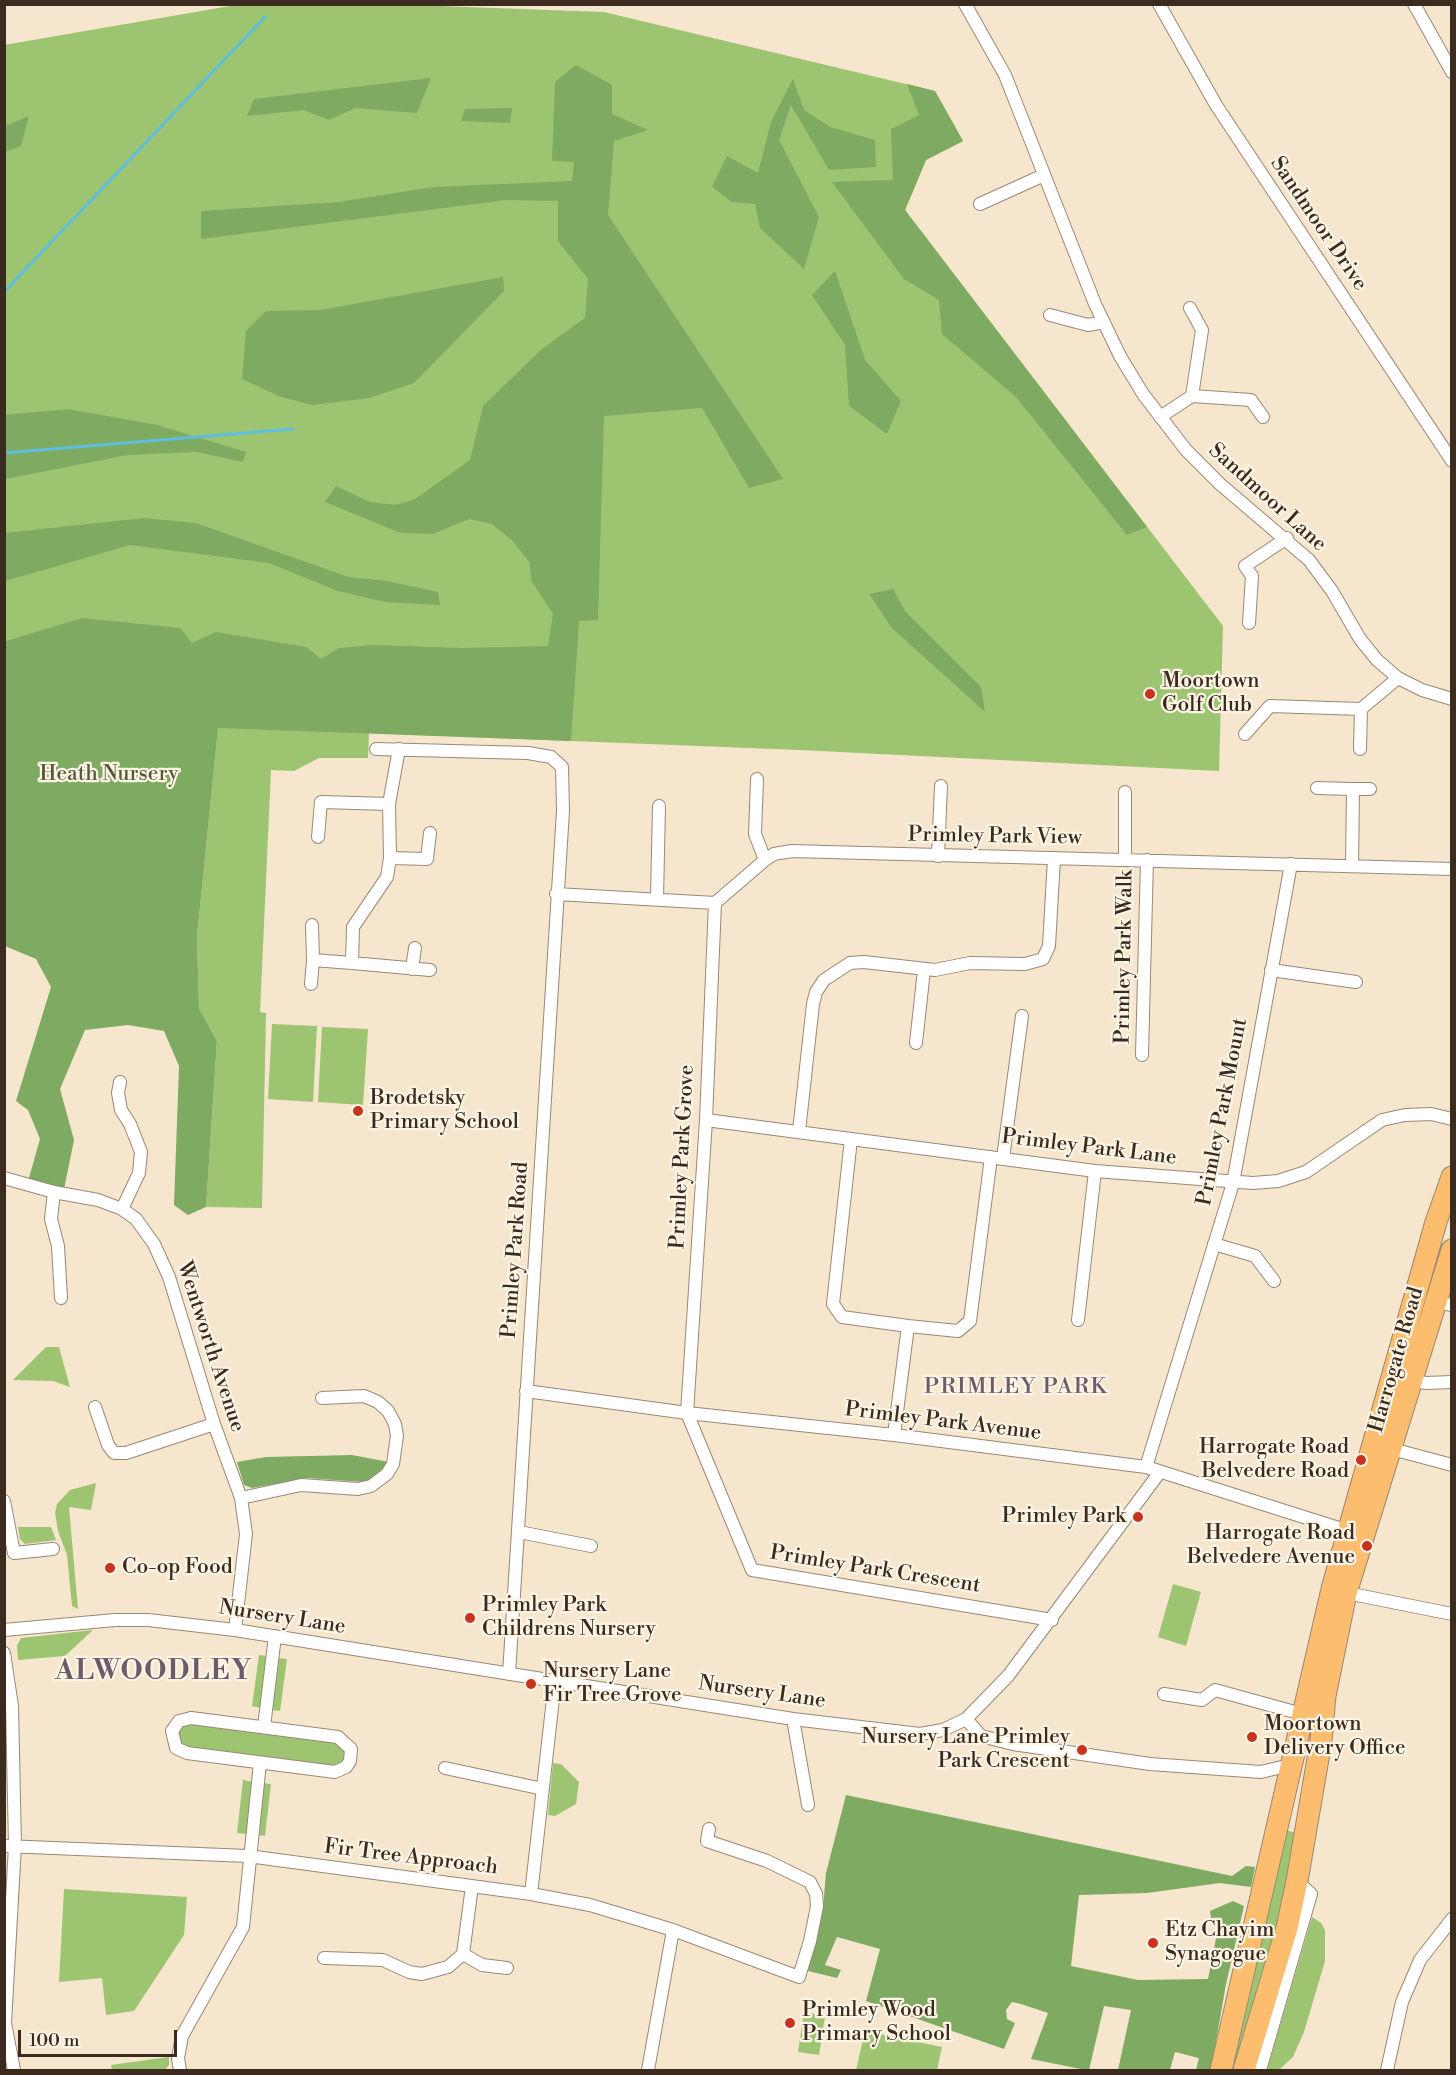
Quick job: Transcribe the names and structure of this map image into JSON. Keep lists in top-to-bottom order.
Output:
{
  "streets": {
    "highway": ["Harrogate Road"],
    "street": [
      "Sandmoor Drive",
      "Sandmoor Lane",
      "Primley Park View",
      "Primley Park Walk",
      "Primley Park Mount",
      "Primley Park Lane",
      "Primley Park Grove",
      "Primley Park Road",
      "Wentworth Avenue",
      "Primley Park Avenue",
      "Primley Park Crescent",
      "Nursery Lane",
      "Fir Tree Approach"
    ]
  },
  "crossings": [
    ["Primley Park View", "Primley Park Walk"],
    ["Primley Park View", "Primley Park Mount"],
    ["Primley Park View", "Primley Park Grove"],
    ["Primley Park Mount", "Primley Park Lane"],
    ["Primley Park Mount", "Primley Park Avenue"],
    ["Primley Park Lane", "Primley Park Grove"],
    ["Primley Park Grove", "Primley Park Avenue"],
    ["Primley Park Grove", "Primley Park Crescent"],
    ["Primley Park Road", "Primley Park Avenue"],
    ["Primley Park Road", "Nursery Lane"],
    ["Wentworth Avenue", "Nursery Lane"],
    ["Harrogate Road", "Primley Park Avenue"],
    ["Primley Park Avenue", "Primley Park Crescent"]
  ],
  "districts": ["PRIMLEY PARK", "ALWOODLEY"],
  "parks": ["Heath Nursery"],
  "places": [
    "Moortown Golf Club",
    "Brodetsky Primary School",
    "Harrogate Road Belvedere Road",
    "Primley Park",
    "Harrogate Road Belvedere Avenue",
    "Co-op Food",
    "Primley Park Childrens Nursery",
    "Nursery Lane Fir Tree Grove",
    "Moortown Delivery Office",
    "Nursery Lane Primley Park Crescent",
    "Etz Chayim Synagogue",
    "Primley Wood Primary School"
  ],
  "scale_bar": "100 m"
}
